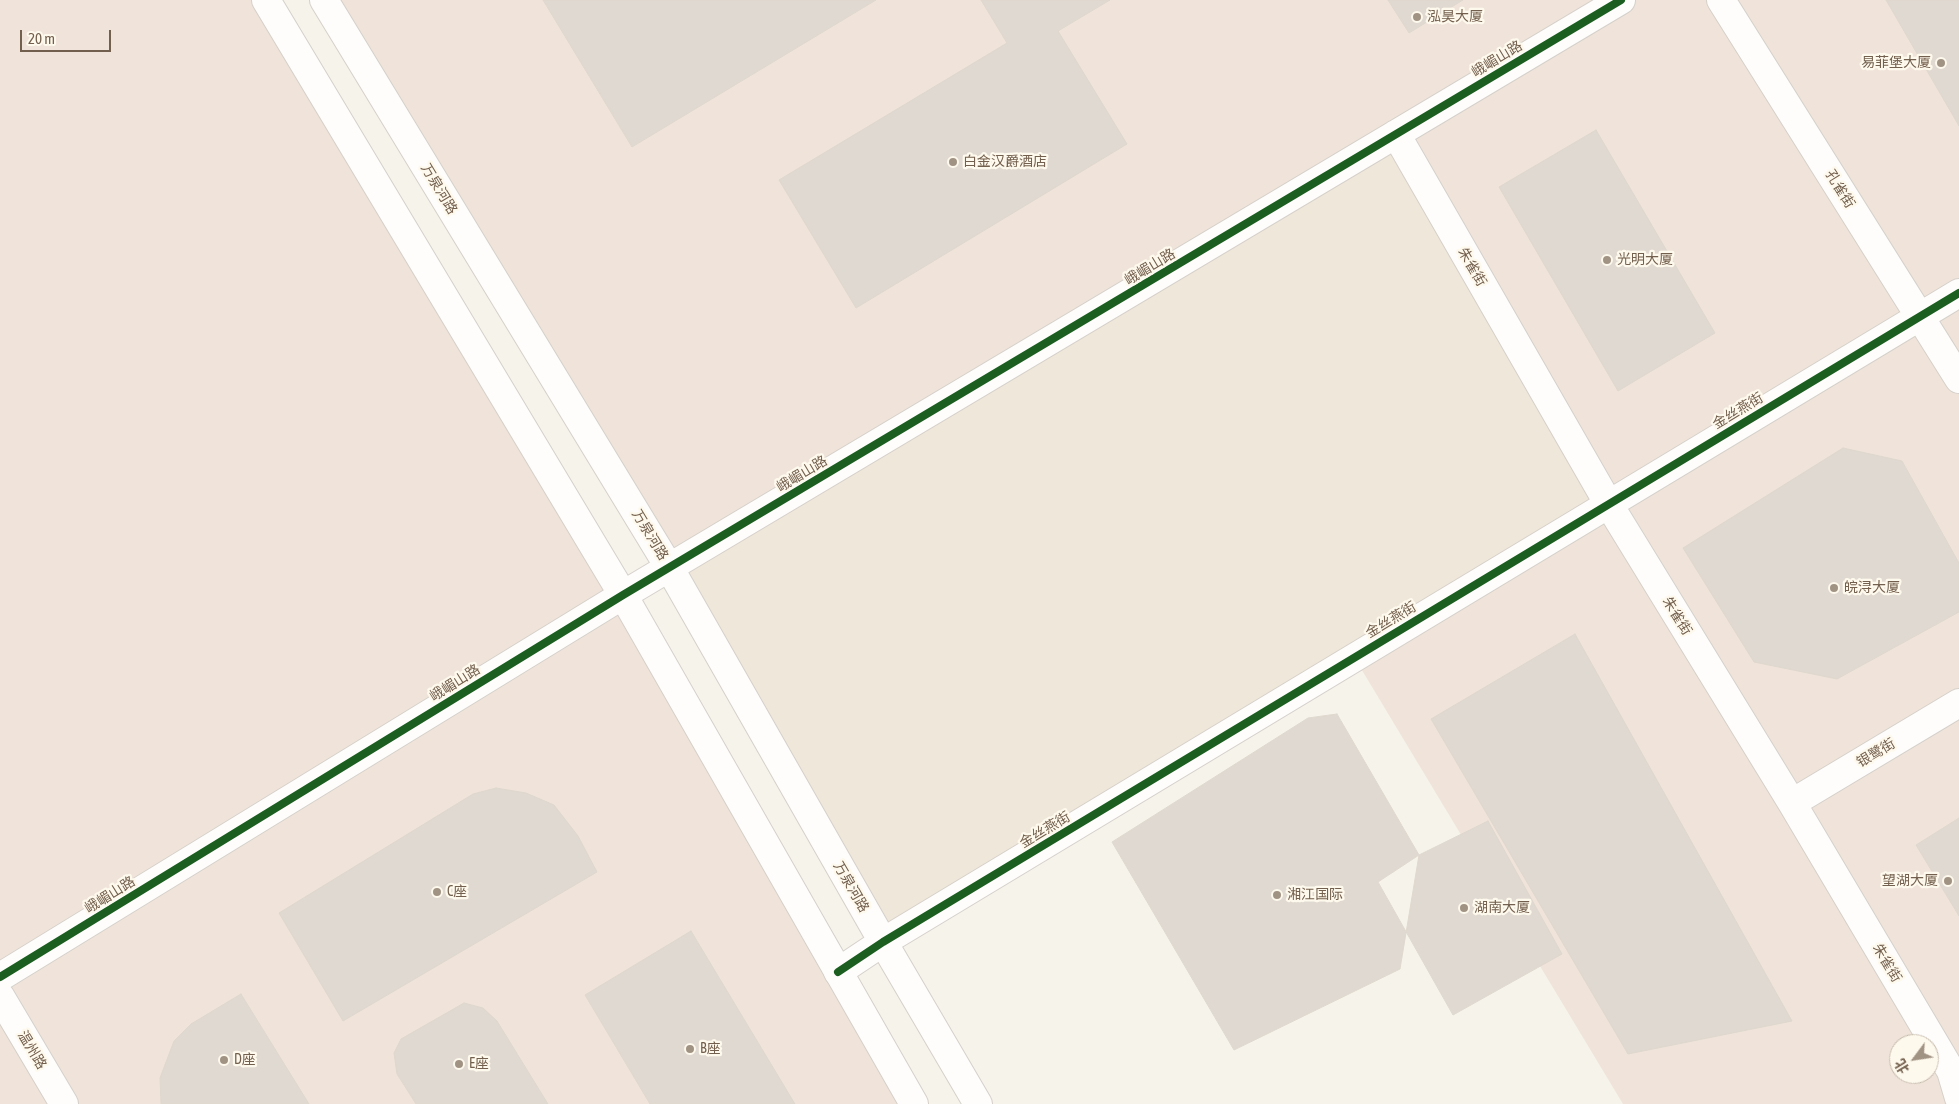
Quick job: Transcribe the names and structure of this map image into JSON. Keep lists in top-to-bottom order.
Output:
{
  "streets": {
    "street": [
      "峨嵋山路",
      "万泉河路",
      "孔雀街",
      "朱雀街",
      "金丝燕街",
      "银鹭街",
      "温州路"
    ]
  },
  "crossings": [
    ["峨嵋山路", "万泉河路"],
    ["峨嵋山路", "朱雀街"],
    ["万泉河路", "金丝燕街"],
    ["孔雀街", "金丝燕街"],
    ["朱雀街", "金丝燕街"],
    ["朱雀街", "银鹭街"]
  ],
  "places": [
    "泓昊大厦",
    "易菲堡大厦",
    "白金汉爵酒店",
    "光明大厦",
    "皖浔大厦",
    "望湖大厦",
    "C座",
    "湘江国际",
    "湖南大厦",
    "B座",
    "D座",
    "E座"
  ],
  "scale_bar": "20 m",
  "north": "bottom left"
}
